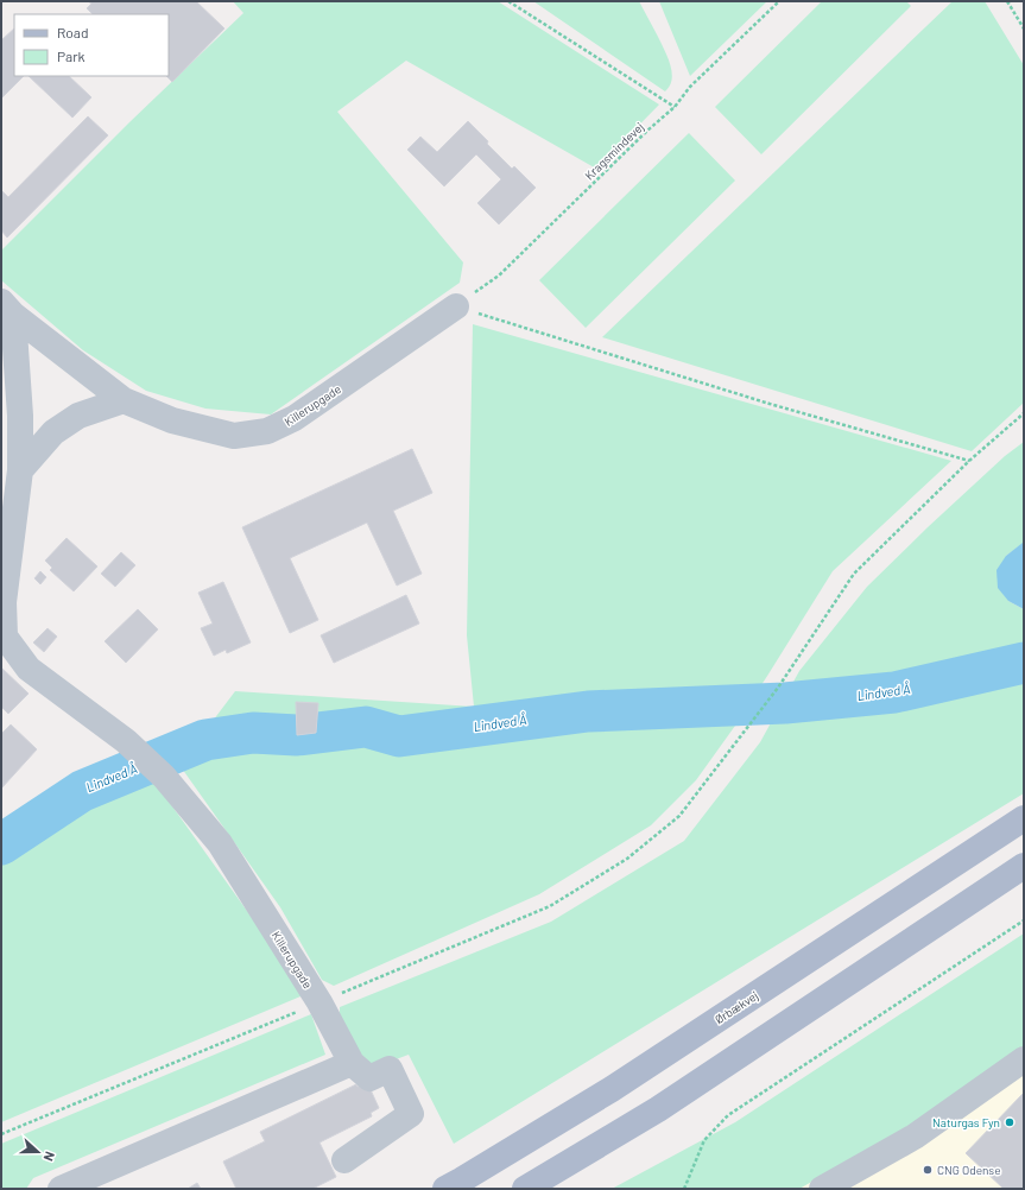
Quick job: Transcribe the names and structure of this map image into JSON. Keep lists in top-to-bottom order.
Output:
{
  "streets": {
    "main road": ["Ørbækvej"],
    "street": ["Killerupgade"],
    "path": ["Kragsmindevej"]
  },
  "crossings": [
    ["Kragsmindevej", "Killerupgade"]
  ],
  "water": ["Lindved Å"],
  "places": ["Naturgas Fyn", "CNG Odense"],
  "legend": ["Road", "Park"],
  "north": "right"
}
